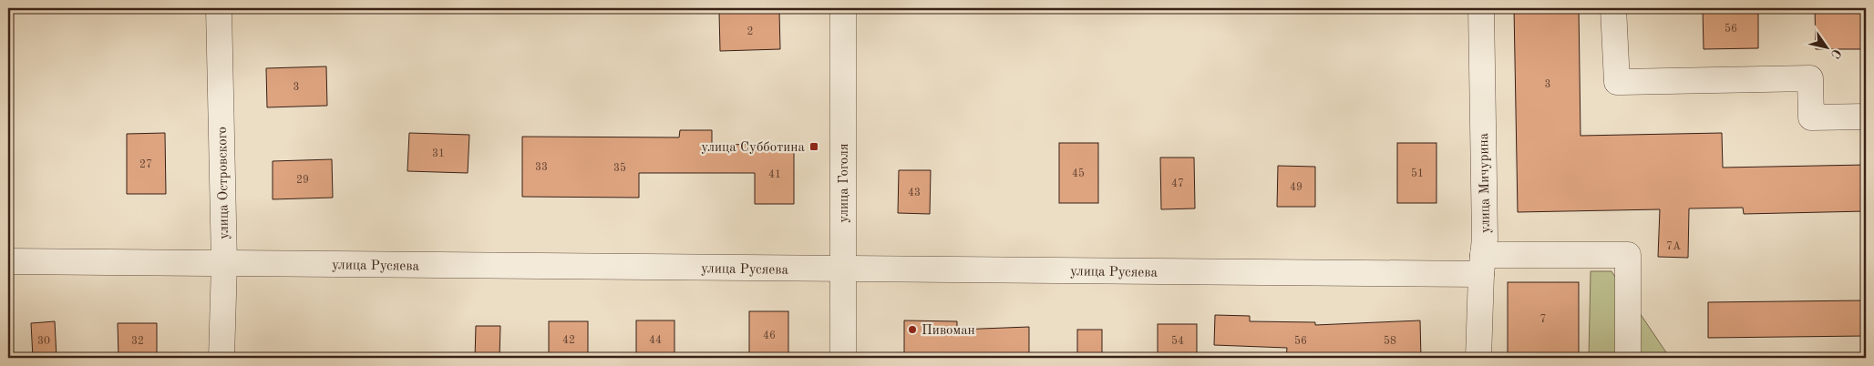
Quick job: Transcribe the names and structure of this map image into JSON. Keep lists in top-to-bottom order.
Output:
{
  "streets": {
    "street": [
      "улица Островского",
      "улица Гоголя",
      "улица Мичурина",
      "улица Русяева"
    ]
  },
  "crossings": [
    ["улица Островского", "улица Русяева"],
    ["улица Гоголя", "улица Русяева"],
    ["улица Мичурина", "улица Русяева"]
  ],
  "places": {
    "transit": ["улица Субботина"],
    "other": ["Пивоман"]
  },
  "house_numbers": [
    "56",
    "2",
    "3",
    "3",
    "31",
    "27",
    "33",
    "35",
    "45",
    "51",
    "41",
    "29",
    "47",
    "49",
    "43",
    "7А",
    "7",
    "46",
    "42",
    "44",
    "30",
    "32",
    "54",
    "56",
    "58"
  ],
  "north": "bottom right"
}
